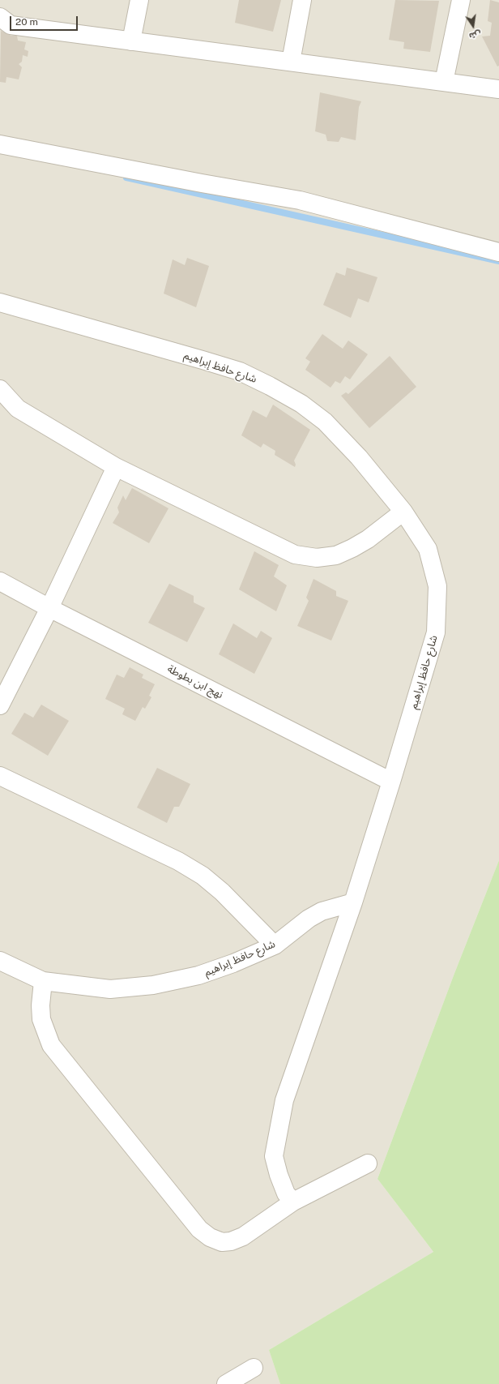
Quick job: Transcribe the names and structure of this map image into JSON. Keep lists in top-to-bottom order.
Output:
{
  "streets": {
    "street": ["شارع حافظ إبراهيم", "نهج ابن بطوطة"]
  },
  "crossings": [
    ["شارع حافظ إبراهيم", "نهج ابن بطوطة"]
  ],
  "scale_bar": "20 m",
  "north": "bottom"
}
